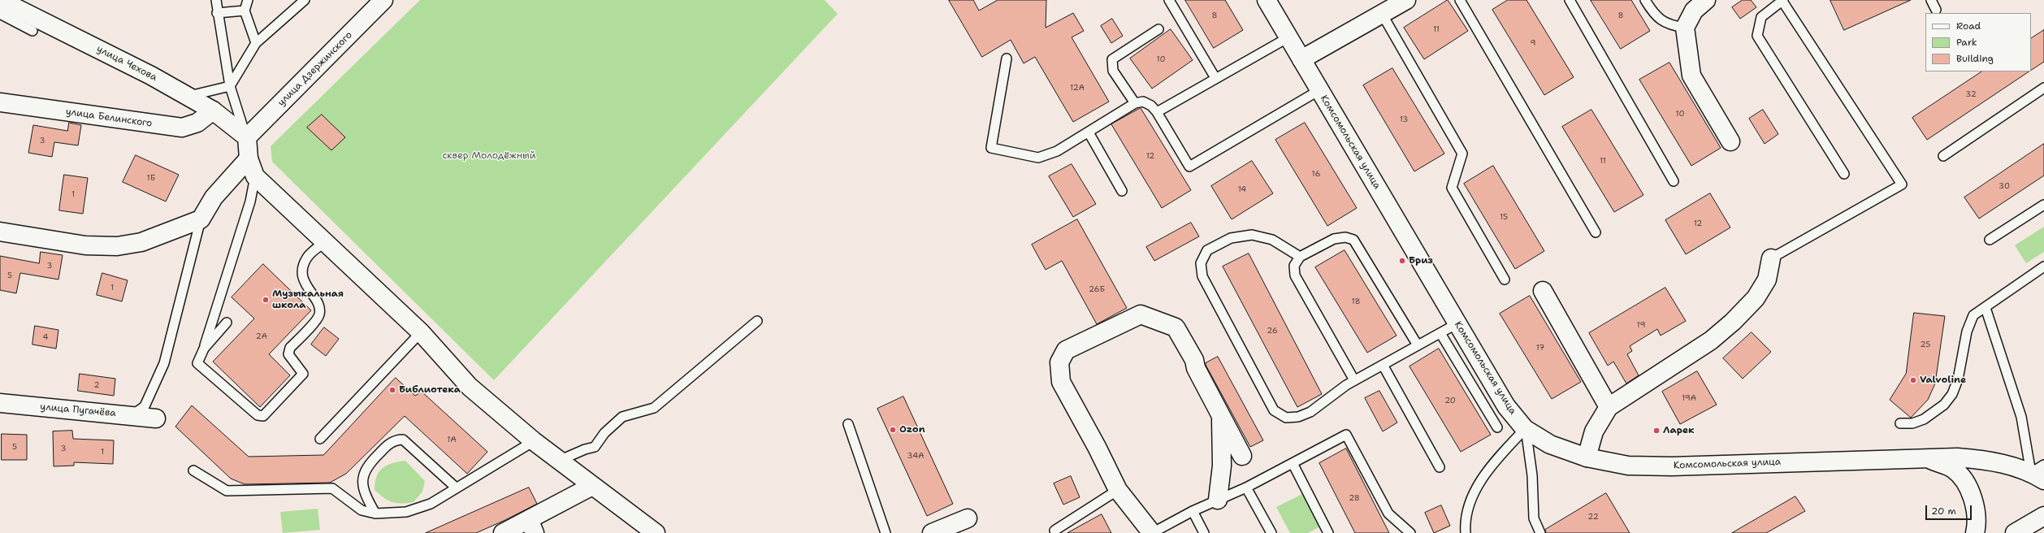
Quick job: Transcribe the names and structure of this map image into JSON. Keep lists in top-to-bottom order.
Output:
{
  "streets": {
    "street": [
      "улица Чехова",
      "улица Дзержинского",
      "улица Белинского",
      "Комсомольская улица",
      "улица Пугачёва"
    ]
  },
  "crossings": [
    ["улица Чехова", "улица Дзержинского"],
    ["улица Чехова", "улица Белинского"]
  ],
  "parks": ["сквер Молодёжный"],
  "places": [
    "Бриз",
    "Музыкальная школа",
    "Valvoline",
    "Библиотека",
    "Ozon",
    "Ларек"
  ],
  "house_numbers": [
    "8",
    "8",
    "11",
    "9",
    "10",
    "12А",
    "32",
    "10",
    "13",
    "3",
    "12",
    "11",
    "16",
    "1Б",
    "30",
    "14",
    "1",
    "15",
    "12",
    "3",
    "5",
    "1",
    "26Б",
    "18",
    "19",
    "26",
    "2А",
    "4",
    "25",
    "17",
    "2",
    "19А",
    "20",
    "1А",
    "5",
    "3",
    "1",
    "34А",
    "28",
    "22"
  ],
  "legend": ["Road", "Park", "Building"],
  "scale_bar": "20 m"
}
